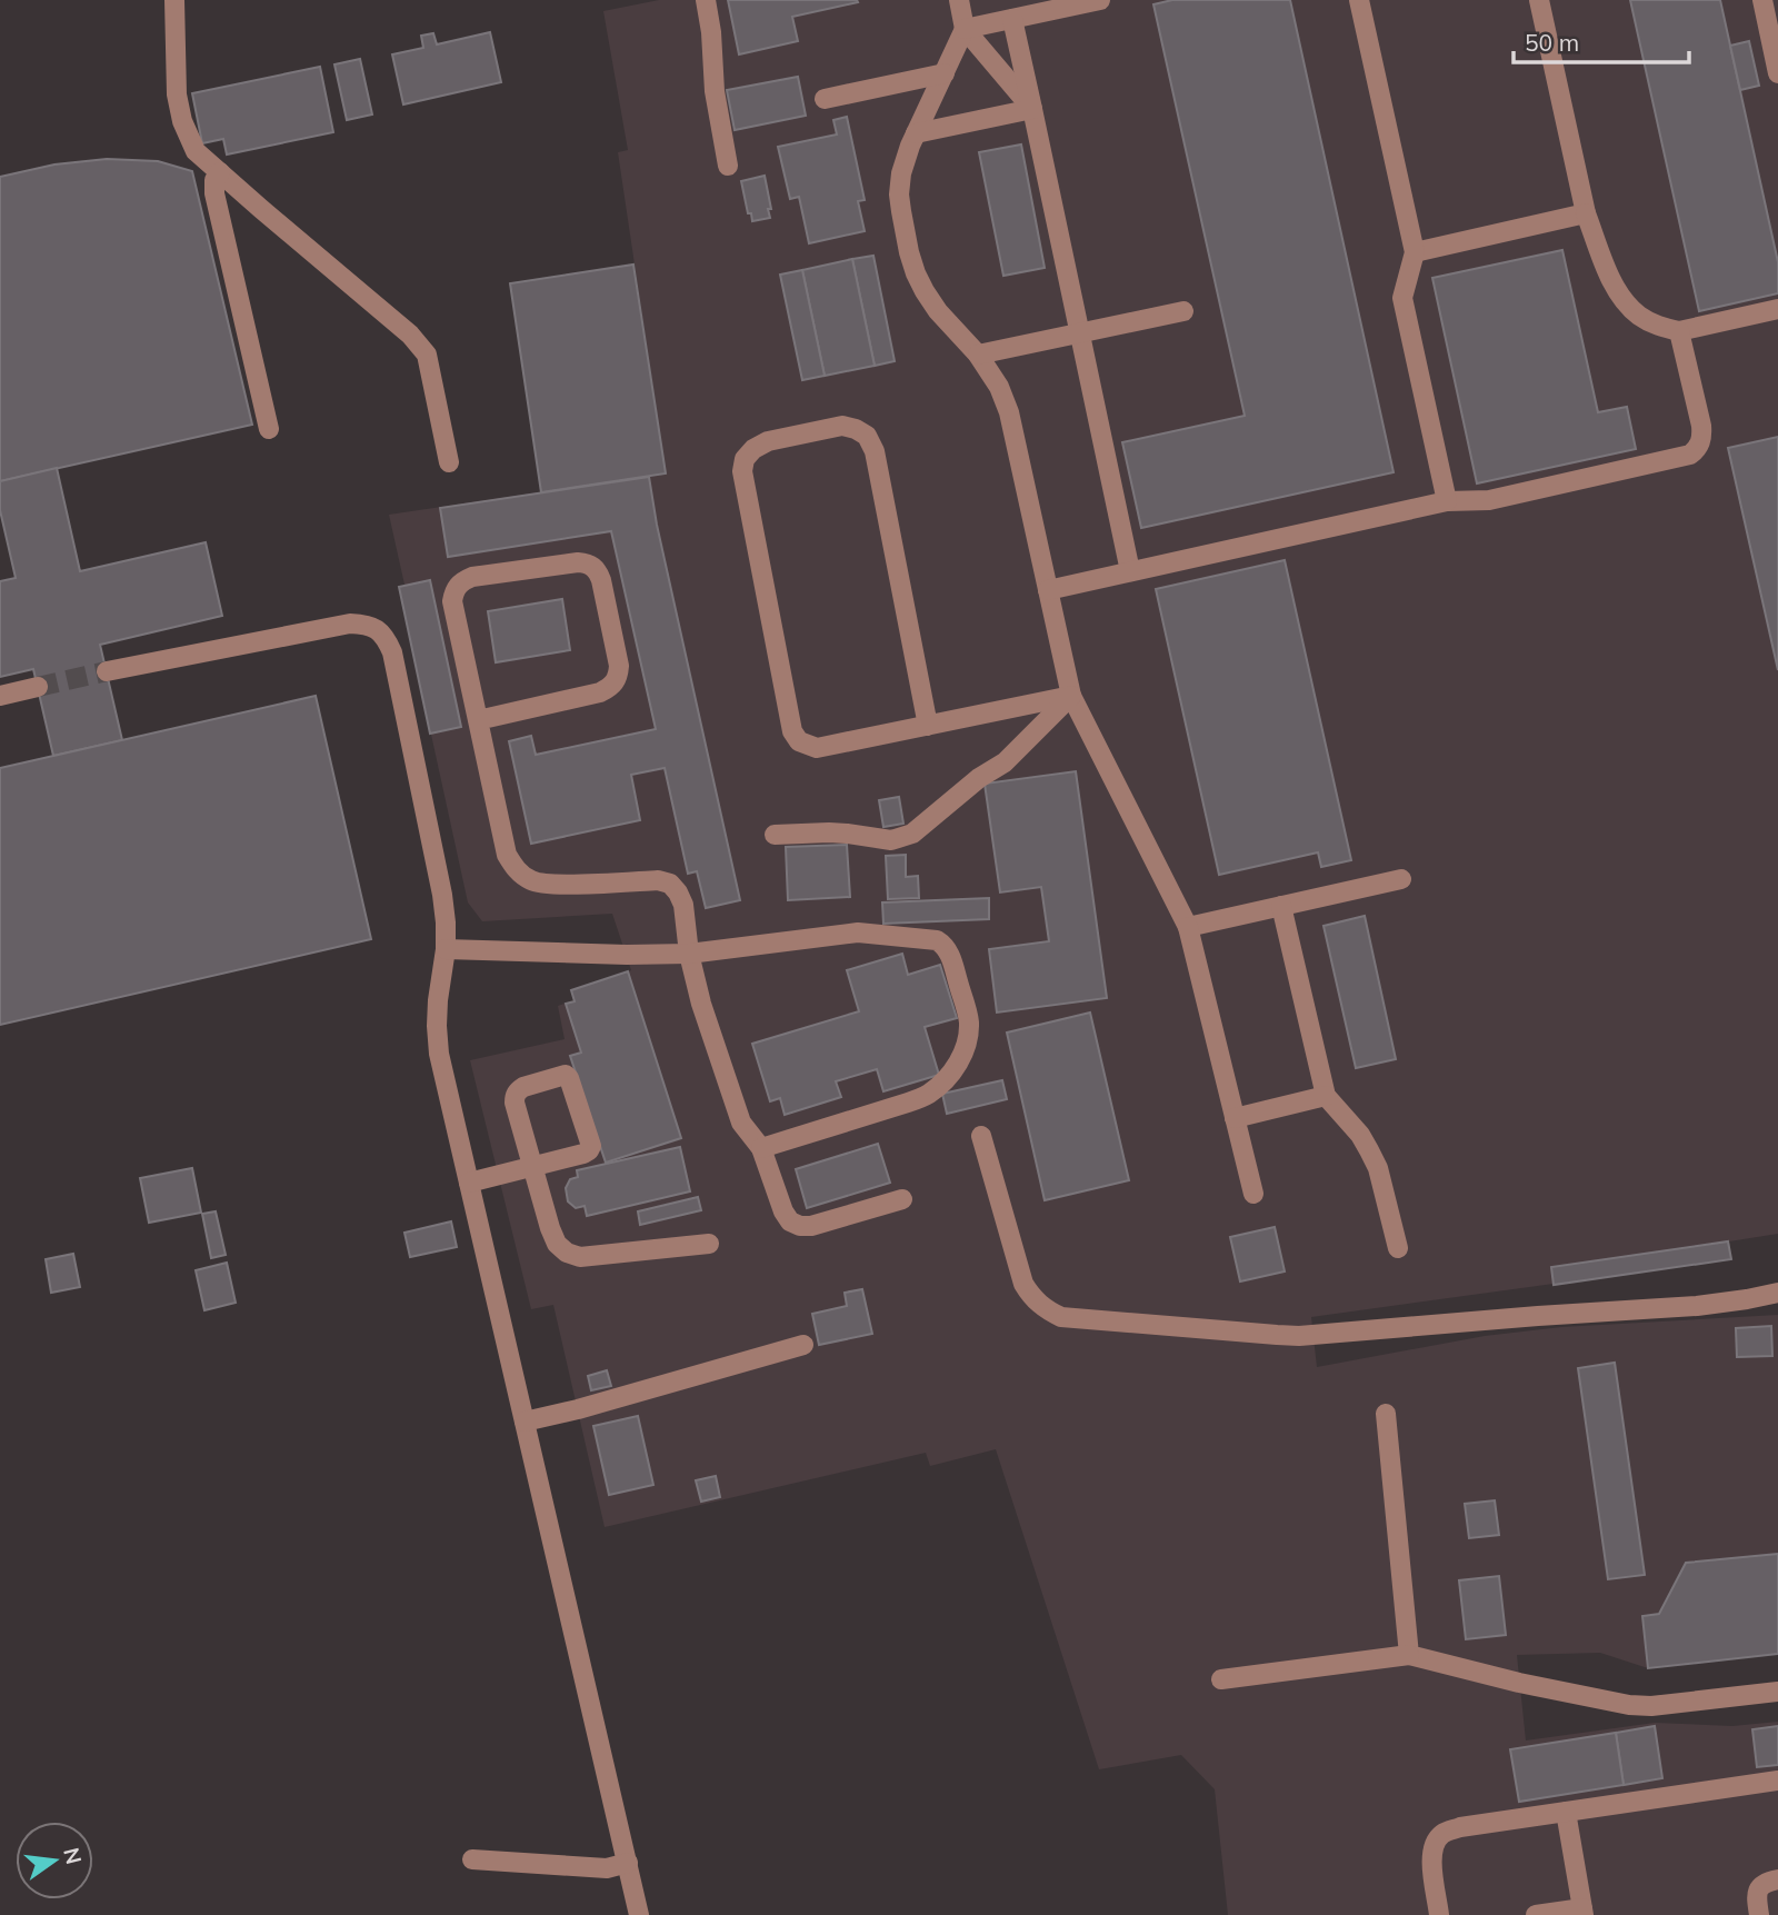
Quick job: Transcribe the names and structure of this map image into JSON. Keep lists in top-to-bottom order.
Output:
{
  "scale_bar": "50 m",
  "north": "right"
}
